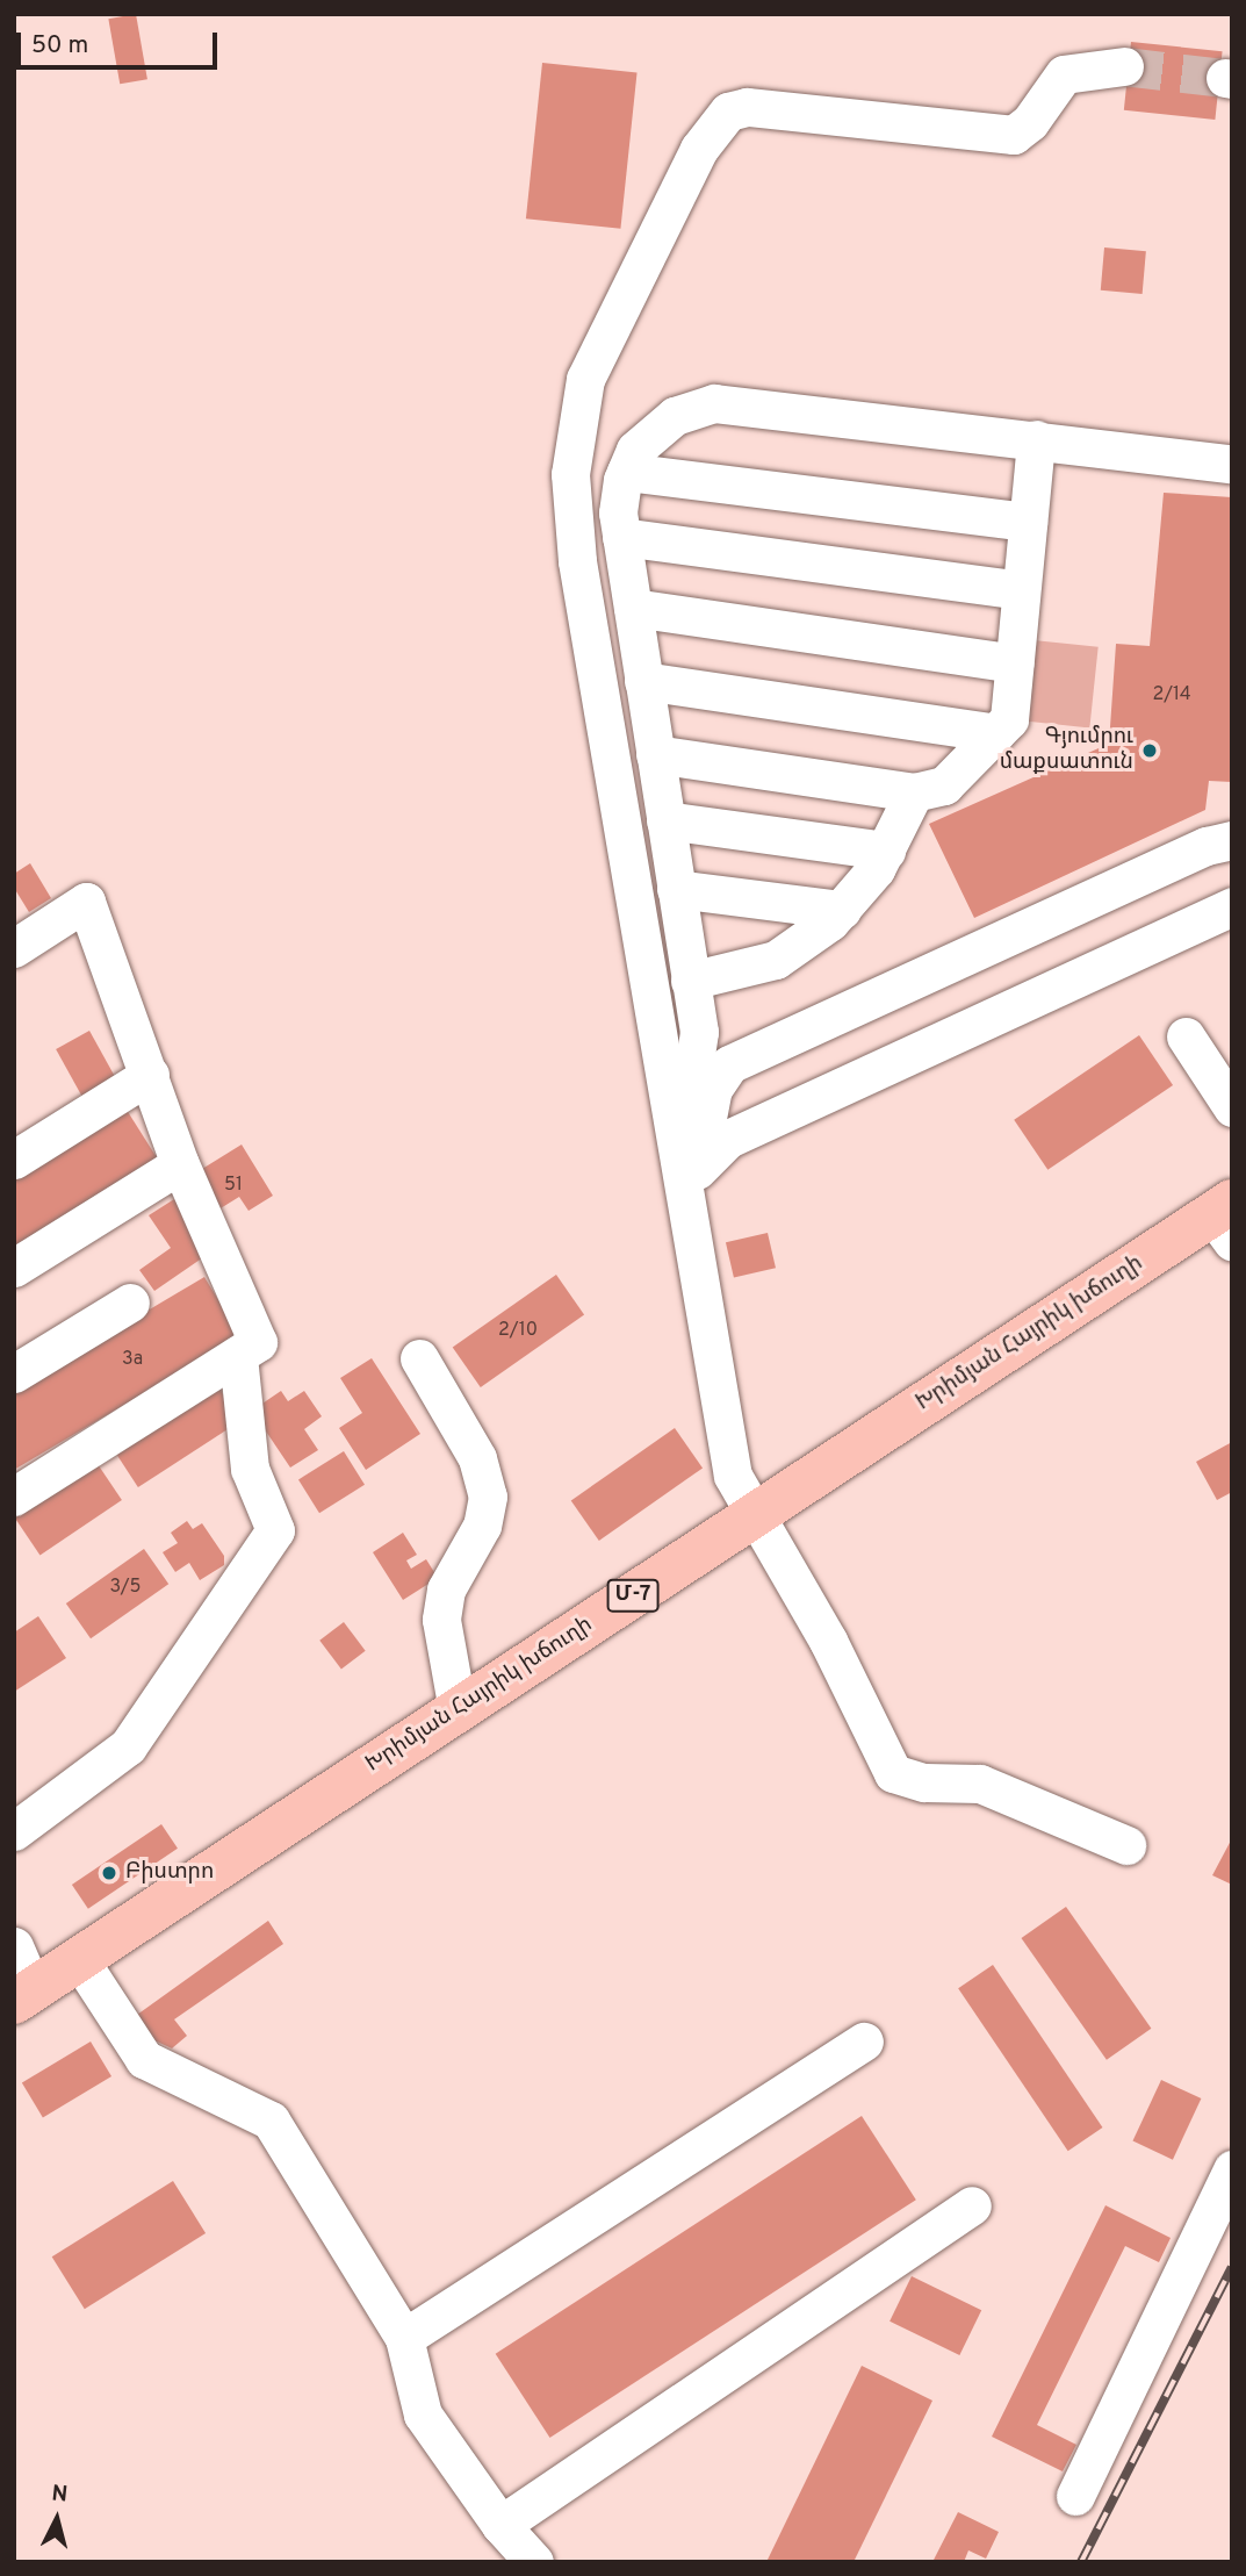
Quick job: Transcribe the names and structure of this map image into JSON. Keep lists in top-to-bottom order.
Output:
{
  "streets": {
    "highway": ["Խրիմյան Հայրիկ խճուղի", "Մ-7"]
  },
  "places": ["Գյումրու մաքսատուն", "Բիստրո"],
  "house_numbers": [
    "2/14",
    "51",
    "2/10",
    "3a",
    "3/5"
  ],
  "scale_bar": "50 m",
  "north": "top"
}
